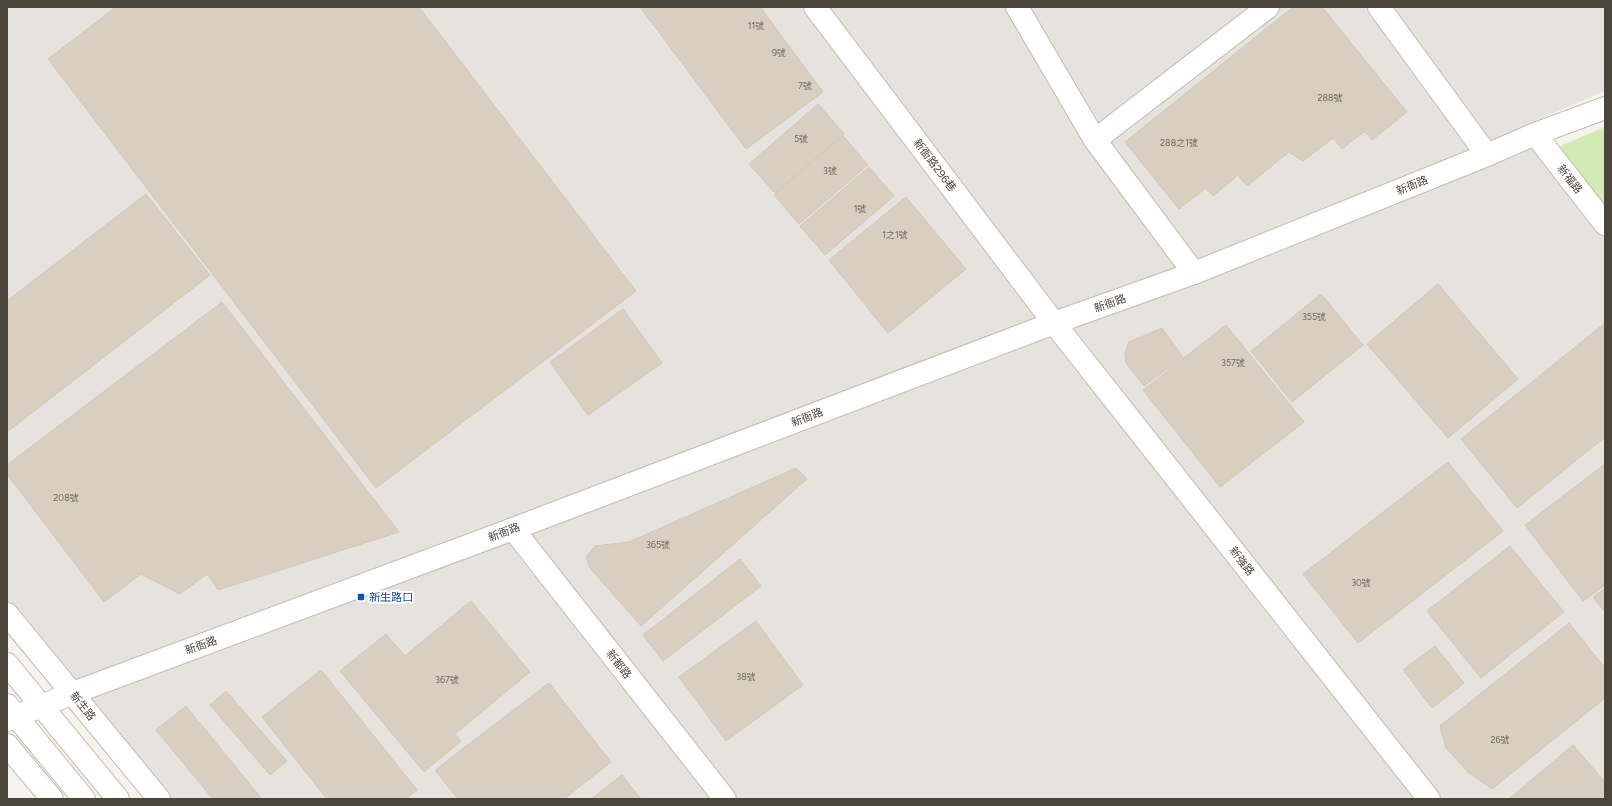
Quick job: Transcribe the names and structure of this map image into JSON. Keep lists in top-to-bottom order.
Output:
{
  "streets": {
    "street": [
      "新衙路296巷",
      "新福路",
      "新衙路",
      "新強路",
      "新都路",
      "新生路"
    ]
  },
  "crossings": [
    ["新衙路296巷", "新衙路"],
    ["新衙路296巷", "新強路"],
    ["新福路", "新衙路"],
    ["新衙路", "新強路"],
    ["新衙路", "新都路"],
    ["新衙路", "新生路"]
  ],
  "places": {
    "transit": ["新生路口"]
  },
  "house_numbers": [
    "11號",
    "9號",
    "7號",
    "288號",
    "5號",
    "288之1號",
    "3號",
    "1號",
    "1之1號",
    "355號",
    "357號",
    "208號",
    "365號",
    "30號",
    "38號",
    "367號",
    "26號"
  ]
}
